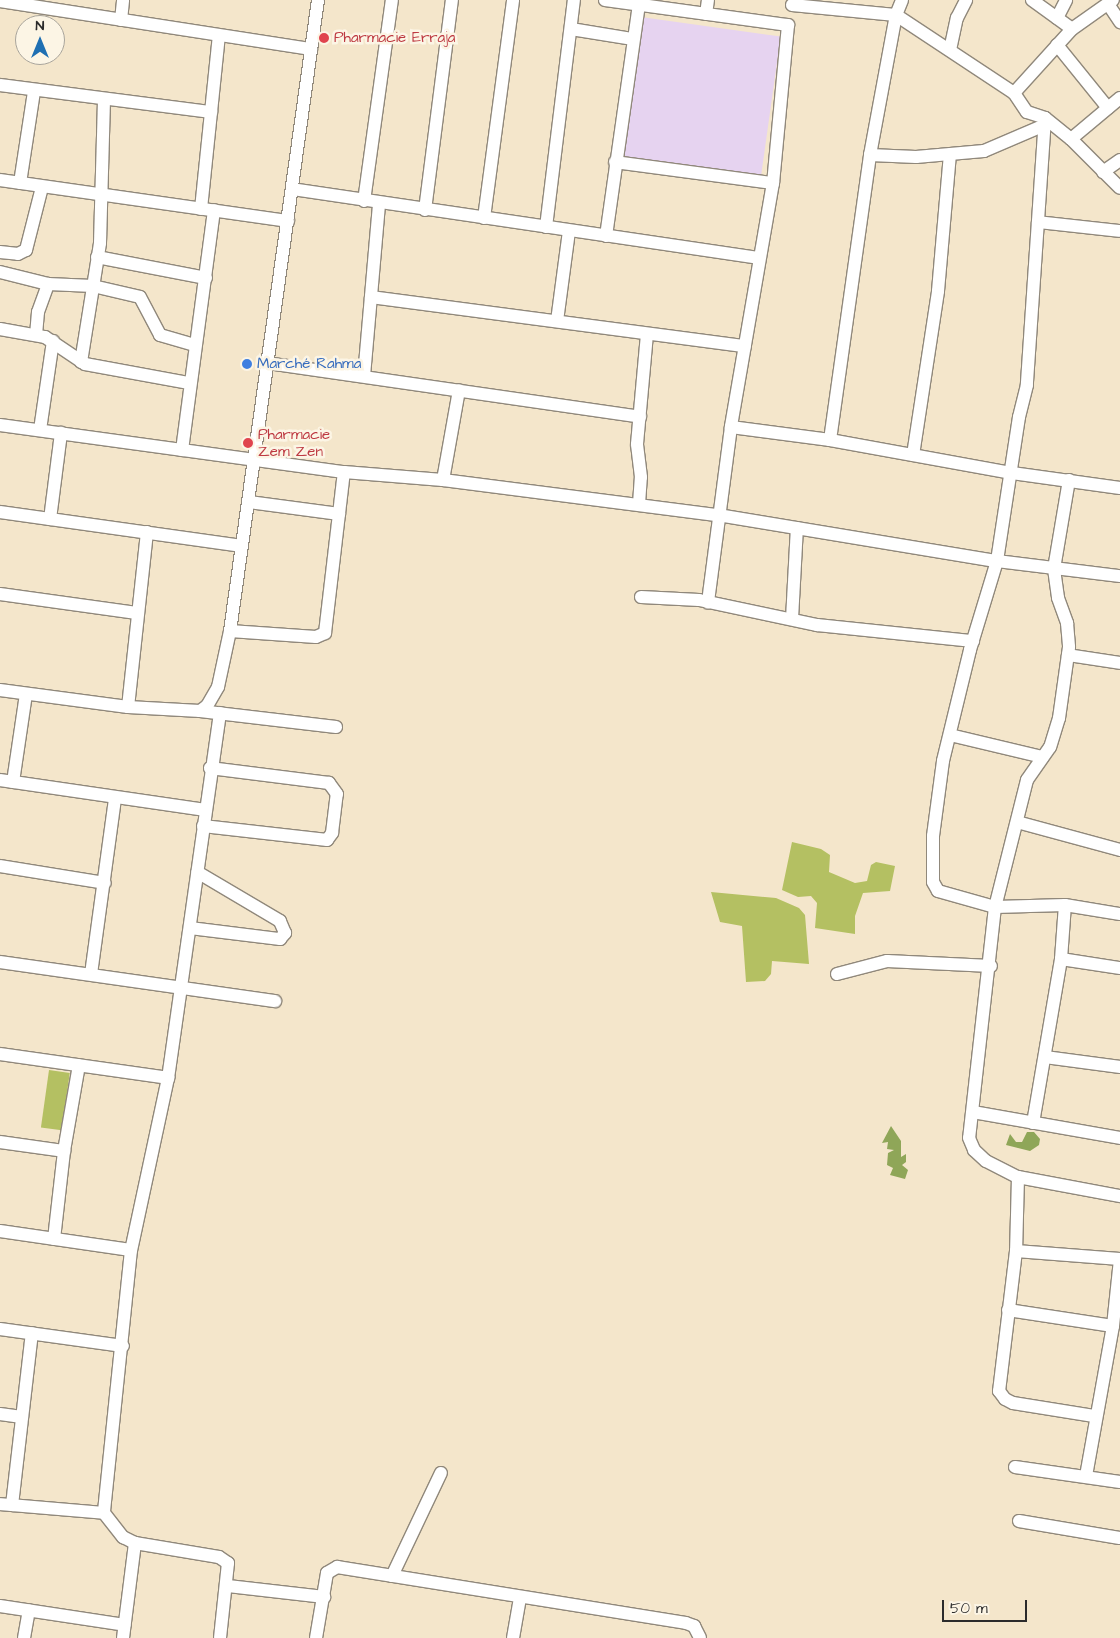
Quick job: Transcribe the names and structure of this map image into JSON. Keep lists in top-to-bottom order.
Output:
{
  "places": ["Pharmacie Erraja", "Marché Rahma", "Pharmacie Zem Zen"],
  "scale_bar": "50 m",
  "north": "top"
}
